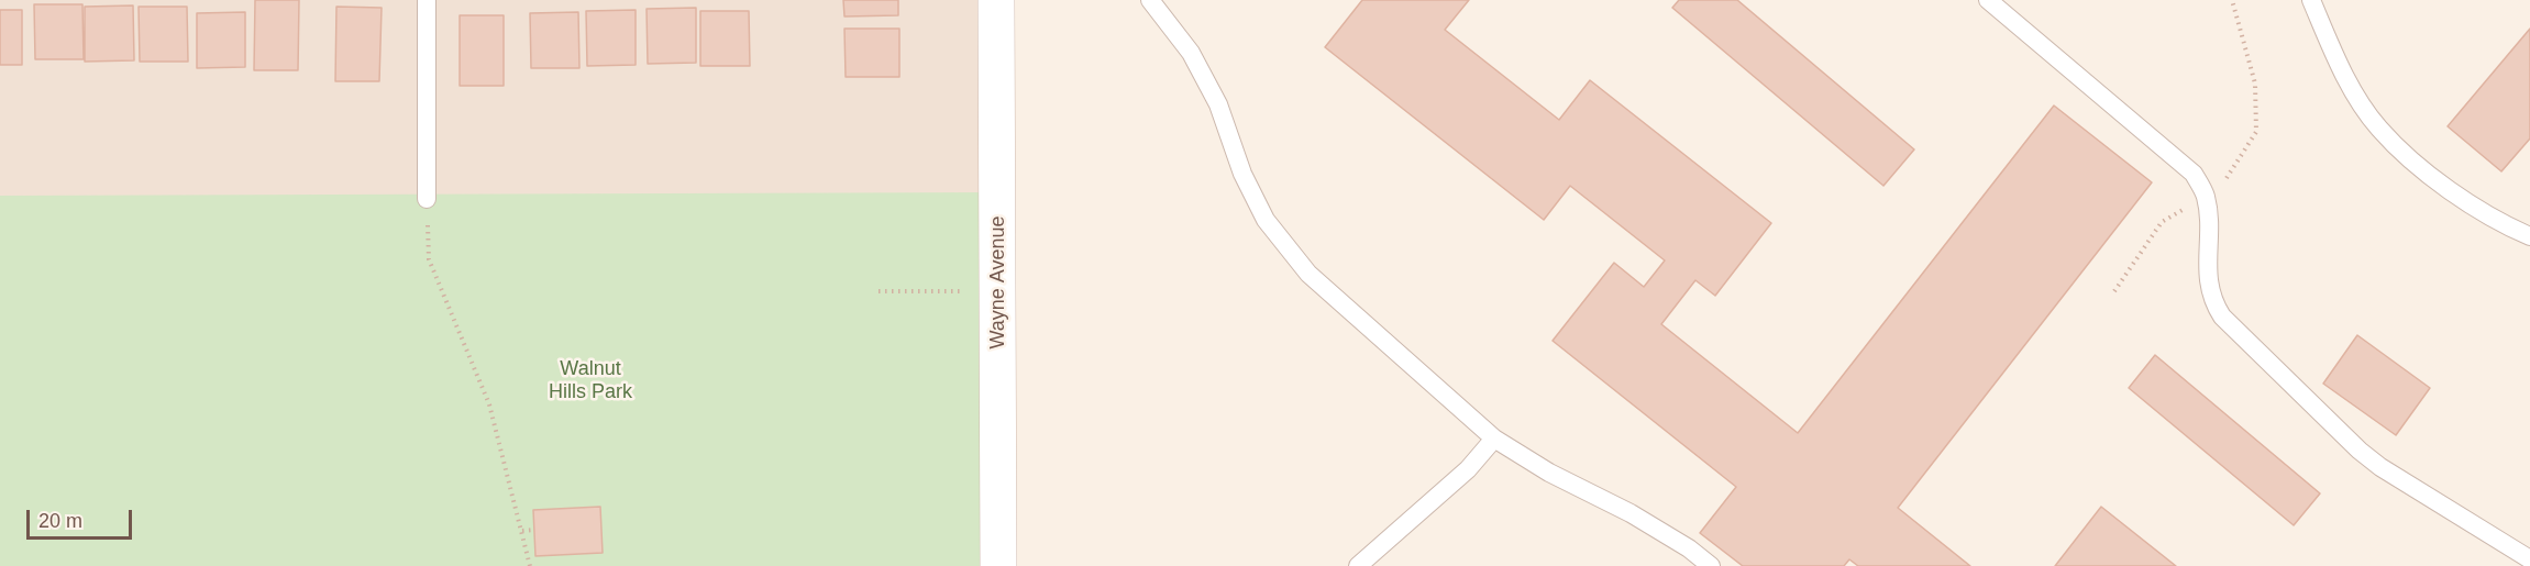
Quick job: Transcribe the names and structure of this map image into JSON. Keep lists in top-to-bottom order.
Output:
{
  "streets": {
    "main road": ["Wayne Avenue"]
  },
  "parks": ["Walnut Hills Park"],
  "scale_bar": "20 m"
}
